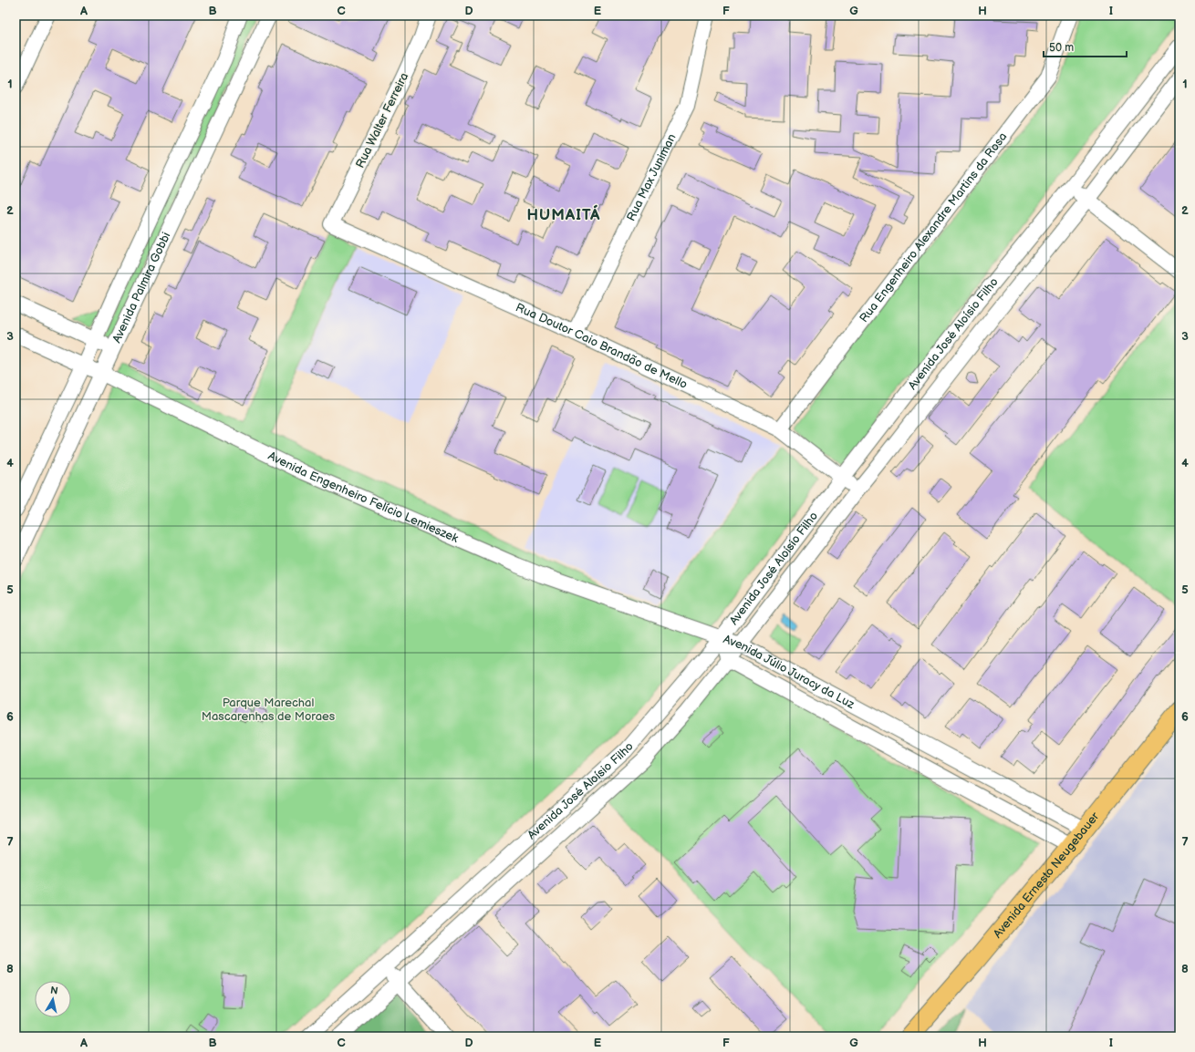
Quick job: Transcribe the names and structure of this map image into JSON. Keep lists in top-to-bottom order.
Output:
{
  "streets": {
    "main road": ["Avenida Ernesto Neugebauer"],
    "street": [
      "Rua Walter Ferreira",
      "Rua Max Juniman",
      "Rua Engenheiro Alexandre Martins da Rosa",
      "Avenida Palmira Gobbi",
      "Avenida José Aloísio Filho",
      "Rua Doutor Caio Brandão de Mello",
      "Avenida Engenheiro Felício Lemieszek",
      "Avenida Júlio Juracy da Luz"
    ]
  },
  "crossings": [
    ["Rua Walter Ferreira", "Rua Doutor Caio Brandão de Mello"],
    ["Rua Max Juniman", "Rua Doutor Caio Brandão de Mello"],
    ["Rua Engenheiro Alexandre Martins da Rosa", "Rua Doutor Caio Brandão de Mello"],
    ["Avenida Palmira Gobbi", "Avenida Engenheiro Felício Lemieszek"],
    ["Avenida José Aloísio Filho", "Rua Doutor Caio Brandão de Mello"],
    ["Avenida José Aloísio Filho", "Avenida Engenheiro Felício Lemieszek"],
    ["Avenida José Aloísio Filho", "Avenida Júlio Juracy da Luz"],
    ["Avenida Engenheiro Felício Lemieszek", "Avenida Júlio Juracy da Luz"],
    ["Avenida Júlio Juracy da Luz", "Avenida Ernesto Neugebauer"]
  ],
  "districts": ["HUMAITÁ"],
  "parks": ["Parque Marechal Mascarenhas de Moraes"],
  "scale_bar": "50 m",
  "north": "top",
  "grid": {
    "columns": [
      "A",
      "B",
      "C",
      "D",
      "E",
      "F",
      "G",
      "H",
      "I"
    ],
    "rows": [
      "1",
      "2",
      "3",
      "4",
      "5",
      "6",
      "7",
      "8"
    ]
  }
}
